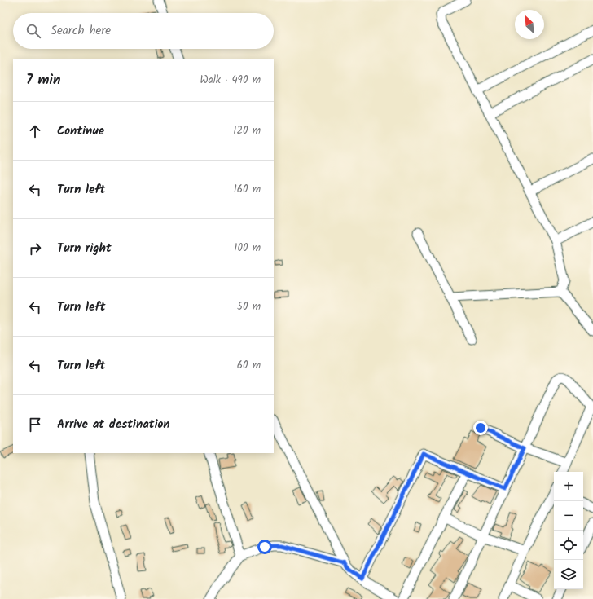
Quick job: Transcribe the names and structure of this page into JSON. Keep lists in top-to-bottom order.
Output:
{
  "north": "top left",
  "page": {
    "search": "Search here",
    "heading": ["7 min", "Walk · 490 m"],
    "list": [
      ["Continue", "120 m"],
      ["Turn left", "160 m"],
      ["Turn right", "100 m"],
      ["Turn left", "50 m"],
      ["Turn left", "60 m"],
      "Arrive at destination"
    ],
    "map_buttons": ["+", "−"]
  }
}
